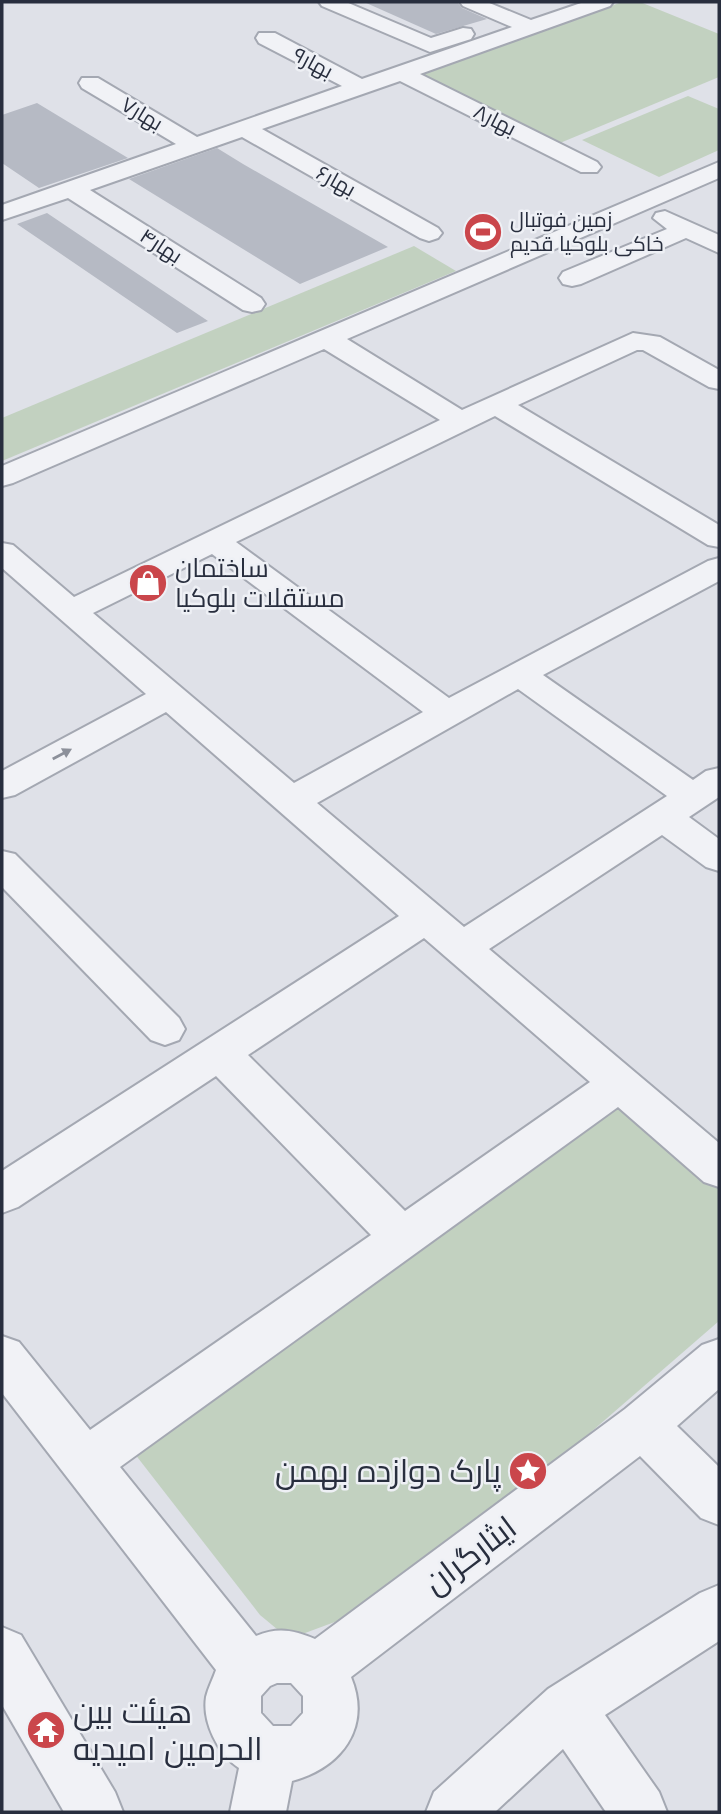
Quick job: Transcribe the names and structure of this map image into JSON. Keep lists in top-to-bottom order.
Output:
{
  "streets": {
    "street": [
      "بهار۹",
      "بهار۷",
      "بهار۸",
      "بهار۶",
      "بهار۴",
      "ایثارگران"
    ]
  },
  "places": {
    "sports": ["زمین فوتبال خاکی بلوکیا قدیم"],
    "shop": ["ساختمان مستقلات بلوکیا"],
    "place": ["پارک دوازده بهمن"],
    "temple": ["هیئت بین الحرمین امیدیه"]
  }
}
